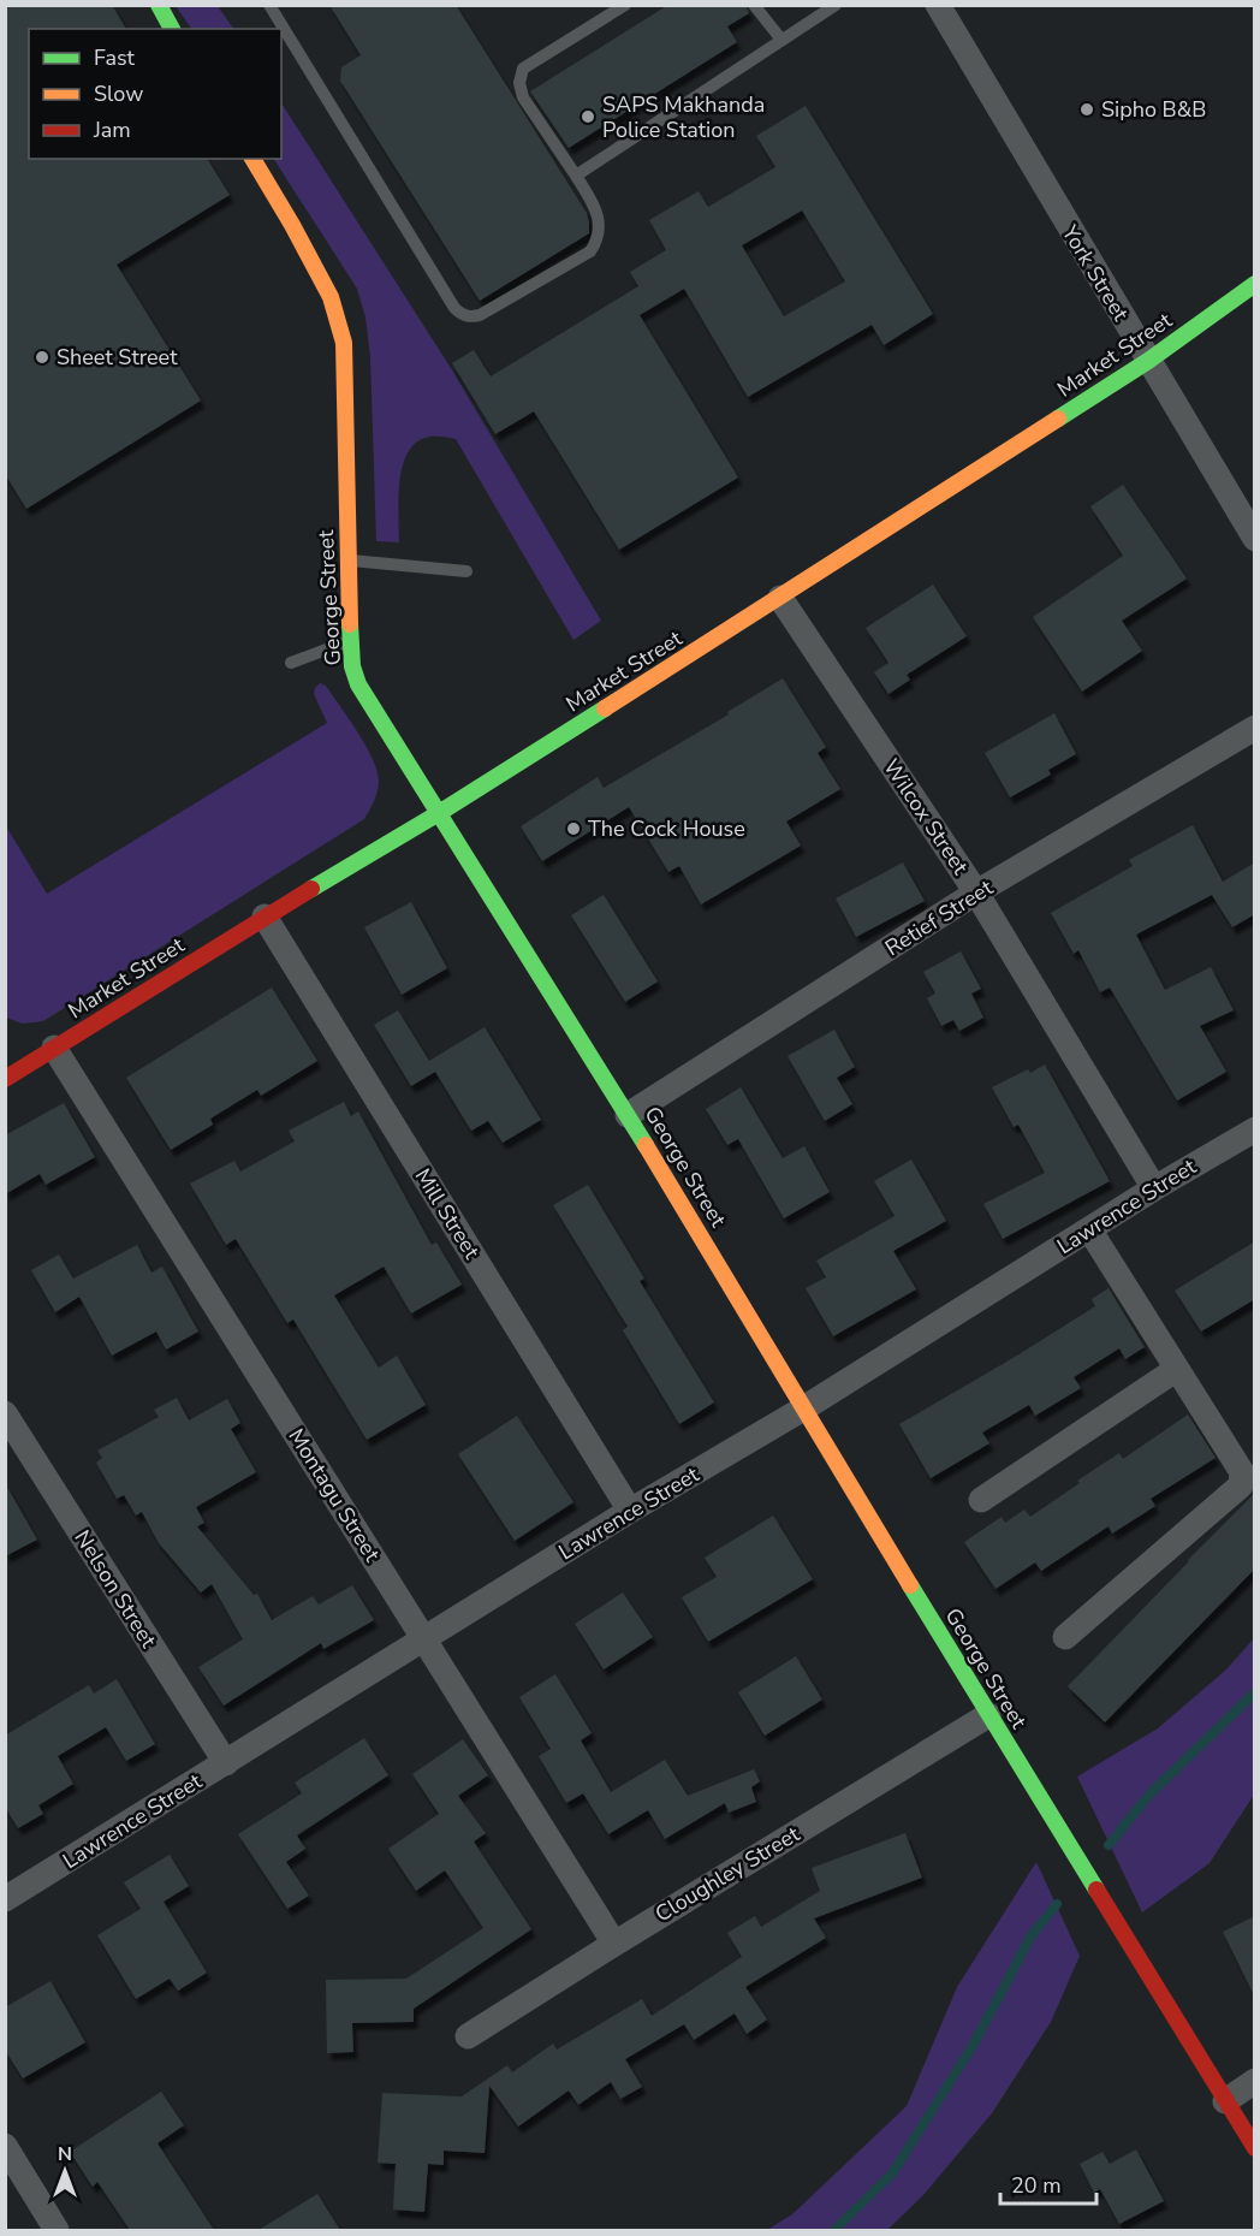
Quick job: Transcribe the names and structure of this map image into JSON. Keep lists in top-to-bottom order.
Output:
{
  "streets": {
    "main road": ["Market Street", "George Street"],
    "street": [
      "York Street",
      "Wilcox Street",
      "Retief Street",
      "Lawrence Street",
      "Mill Street",
      "Montagu Street",
      "Nelson Street",
      "Cloughley Street"
    ]
  },
  "crossings": [
    ["York Street", "Market Street"],
    ["Market Street", "George Street"],
    ["Market Street", "Wilcox Street"],
    ["Market Street", "Mill Street"],
    ["Market Street", "Montagu Street"],
    ["George Street", "Retief Street"],
    ["George Street", "Lawrence Street"],
    ["George Street", "Cloughley Street"],
    ["Wilcox Street", "Retief Street"],
    ["Wilcox Street", "Lawrence Street"],
    ["Lawrence Street", "Mill Street"],
    ["Lawrence Street", "Montagu Street"],
    ["Lawrence Street", "Nelson Street"],
    ["Montagu Street", "Cloughley Street"]
  ],
  "places": [
    "Sipho B&B",
    "SAPS Makhanda Police Station",
    "Sheet Street",
    "The Cock House"
  ],
  "legend": ["Fast", "Slow", "Jam"],
  "scale_bar": "20 m",
  "north": "top"
}
